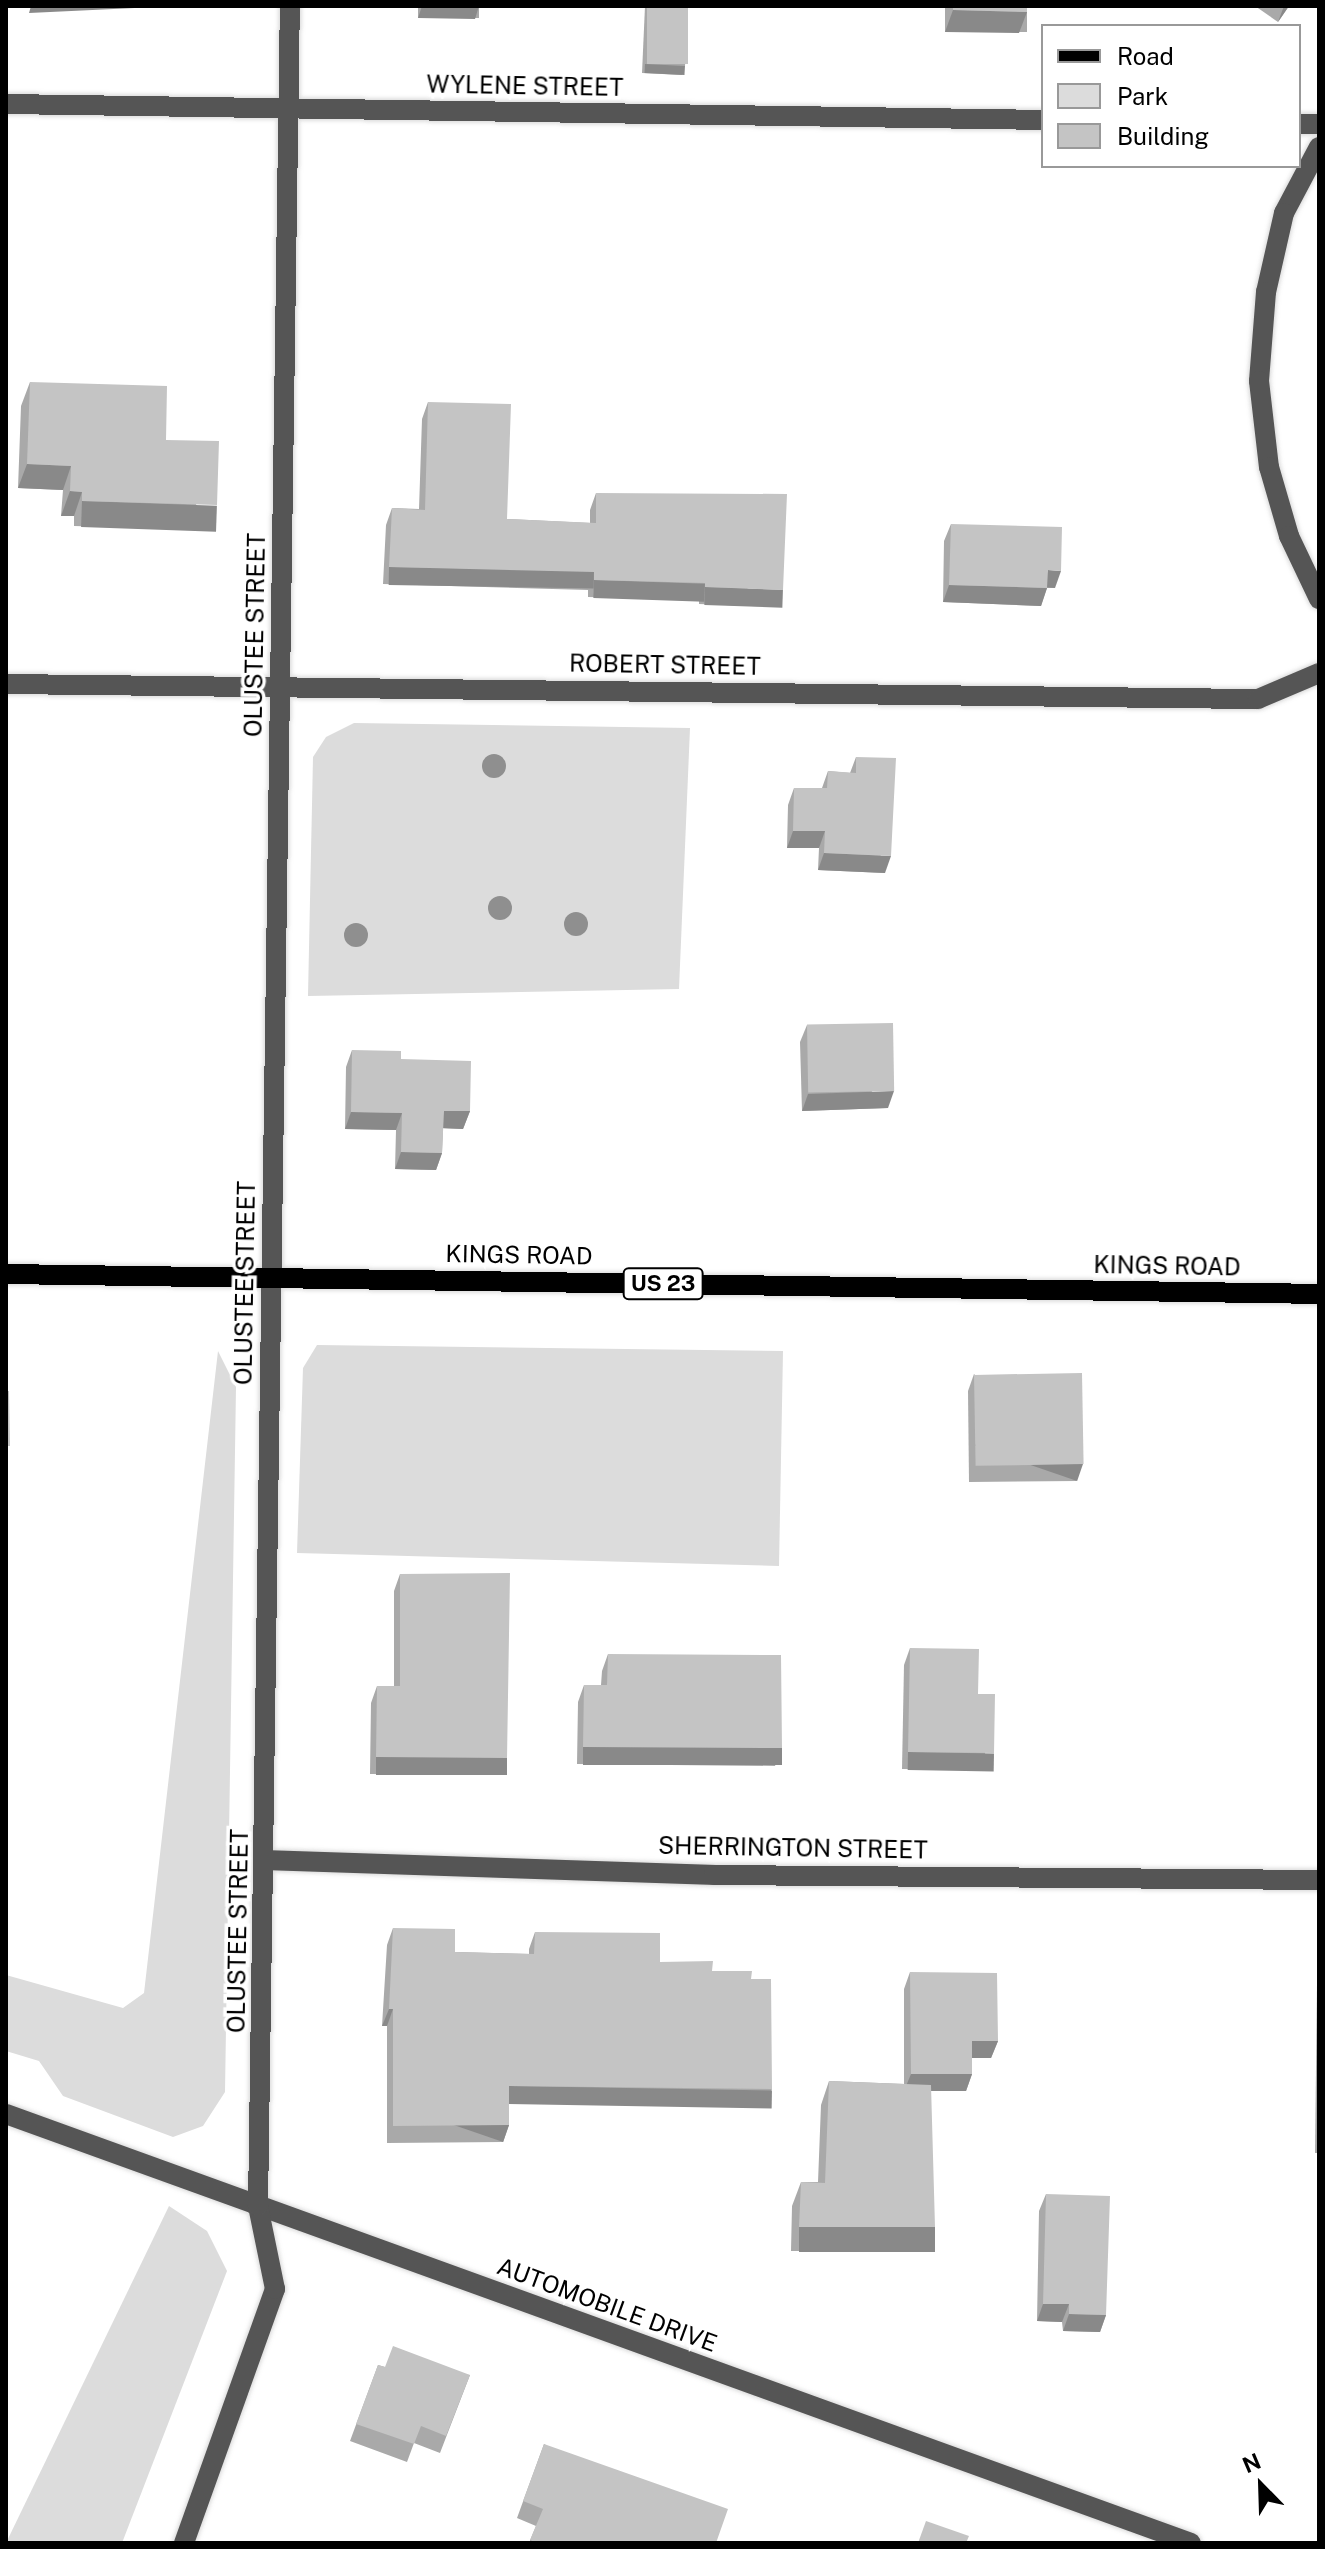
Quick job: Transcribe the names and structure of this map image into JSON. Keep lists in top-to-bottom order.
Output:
{
  "streets": {
    "main road": ["KINGS ROAD", "US 23"],
    "street": [
      "WYLENE STREET",
      "OLUSTEE STREET",
      "ROBERT STREET",
      "SHERRINGTON STREET",
      "AUTOMOBILE DRIVE"
    ]
  },
  "crossings": [
    ["WYLENE STREET", "OLUSTEE STREET"],
    ["OLUSTEE STREET", "ROBERT STREET"],
    ["OLUSTEE STREET", "KINGS ROAD"],
    ["OLUSTEE STREET", "SHERRINGTON STREET"],
    ["OLUSTEE STREET", "AUTOMOBILE DRIVE"]
  ],
  "legend": ["Road", "Park", "Building"],
  "north": "top left"
}
